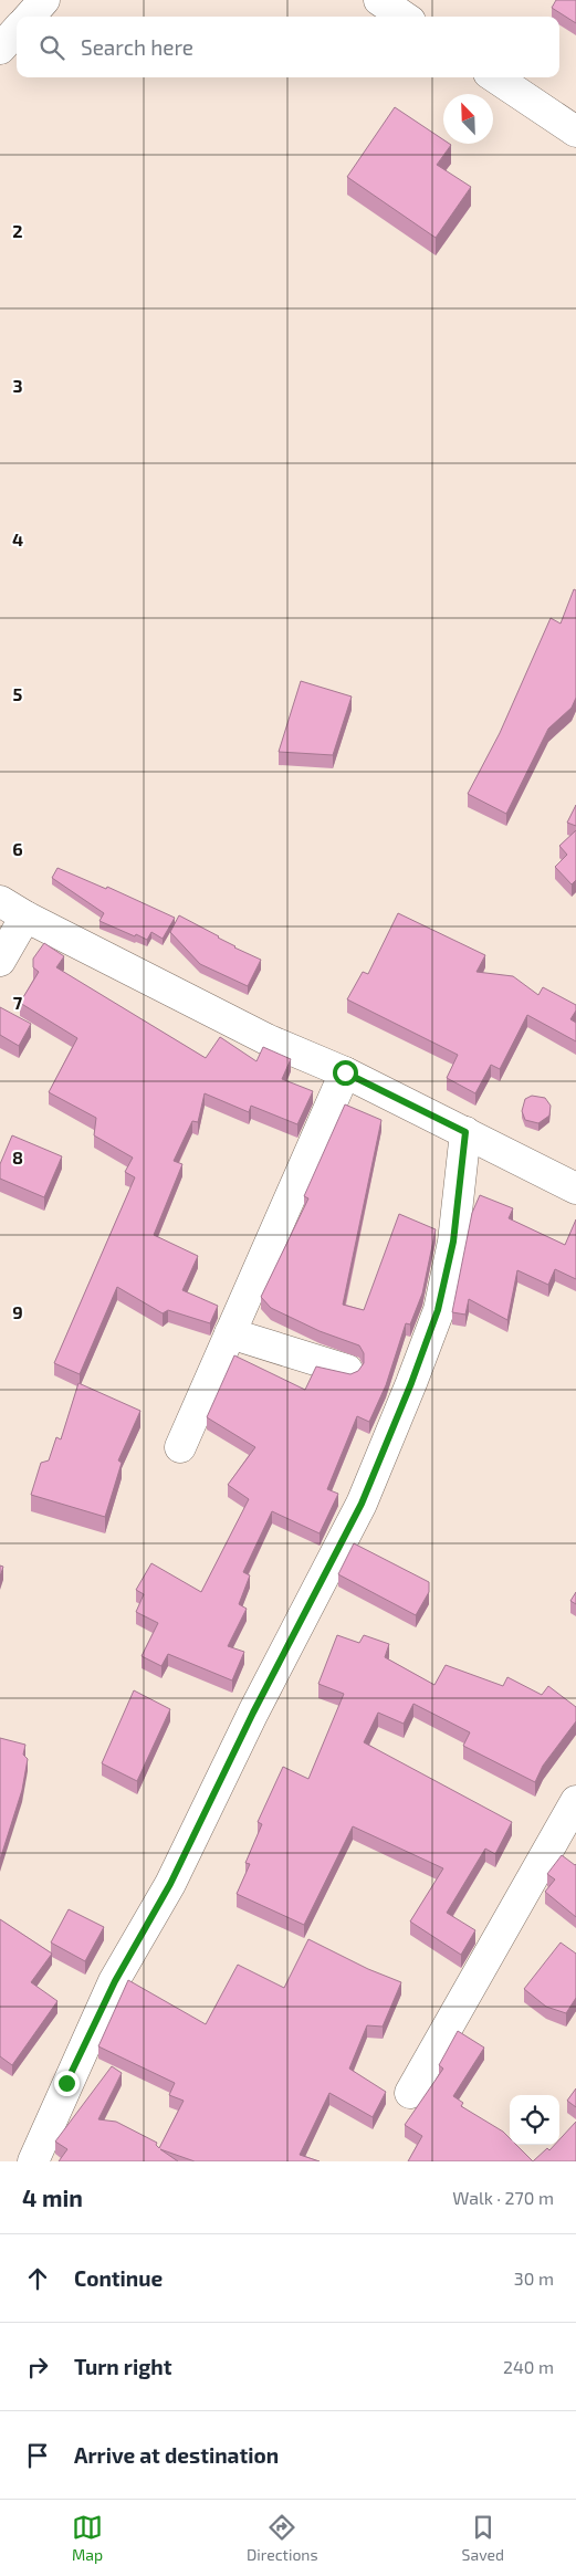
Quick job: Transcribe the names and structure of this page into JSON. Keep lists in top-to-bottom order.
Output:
{
  "north": "top left",
  "page": {
    "search": "Search here",
    "heading": ["4 min", "Walk · 270 m"],
    "list": [
      ["Continue", "30 m"],
      ["Turn right", "240 m"],
      "Arrive at destination"
    ],
    "nav": ["Map", "Directions", "Saved"]
  },
  "grid": {
    "rows": [
      "2",
      "3",
      "4",
      "5",
      "6",
      "7",
      "8",
      "9"
    ]
  }
}
